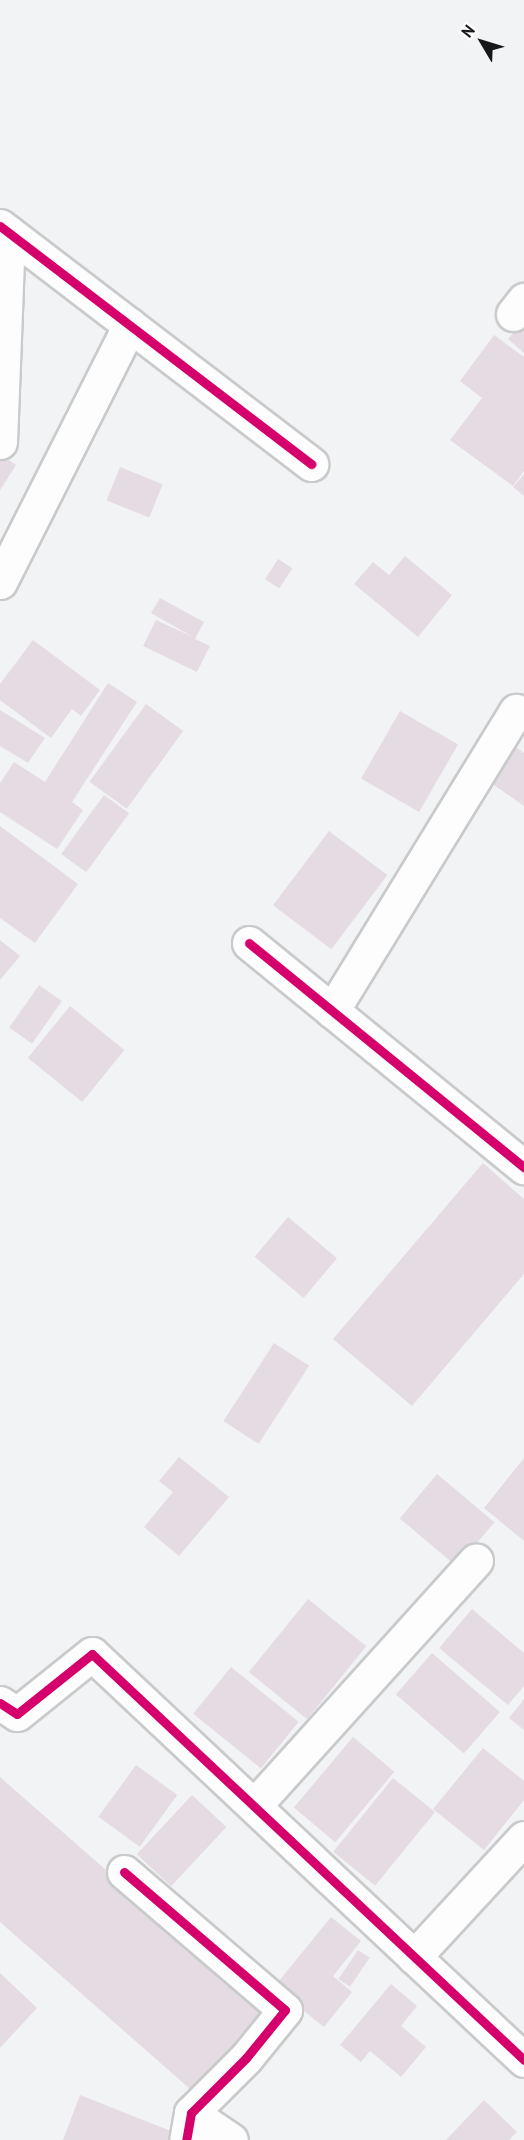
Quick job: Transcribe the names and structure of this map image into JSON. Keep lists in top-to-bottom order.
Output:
{
  "north": "top left"
}
